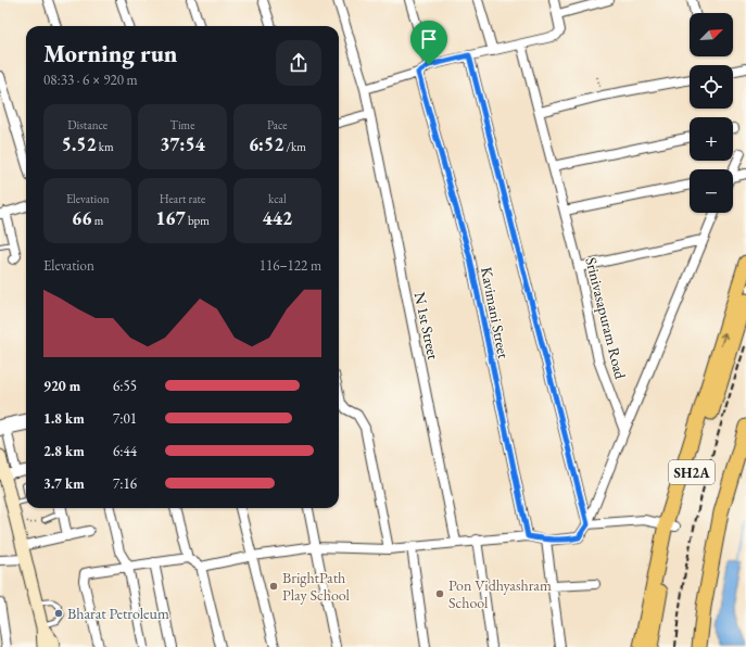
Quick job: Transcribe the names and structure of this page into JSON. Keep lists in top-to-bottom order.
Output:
{
  "streets": {
    "main road": ["SH2A"],
    "street": ["Kavimani Street", "Srinivasapuram Road", "N 1st Street"]
  },
  "places": ["BrightPath Play School", "Pon Vidhyashram School", "Bharat Petroleum"],
  "north": "top right",
  "page": {
    "map_buttons": ["+", "−"],
    "heading": ["Morning run", "08:33 · 6 × 920 m"],
    "stats": [
      ["Distance", "5.52 km"],
      ["Time", "37:54"],
      ["Pace", "6:52 /km"],
      ["Elevation", "66 m"],
      ["Heart rate", "167 bpm"],
      ["kcal", "442"]
    ],
    "chart": ["Elevation", "116–122 m"],
    "list": [
      {
        "name": "920 m",
        "note": "6:55"
      },
      {
        "name": "1.8 km",
        "note": "7:01"
      },
      {
        "name": "2.8 km",
        "note": "6:44"
      },
      {
        "name": "3.7 km",
        "note": "7:16"
      }
    ]
  }
}
